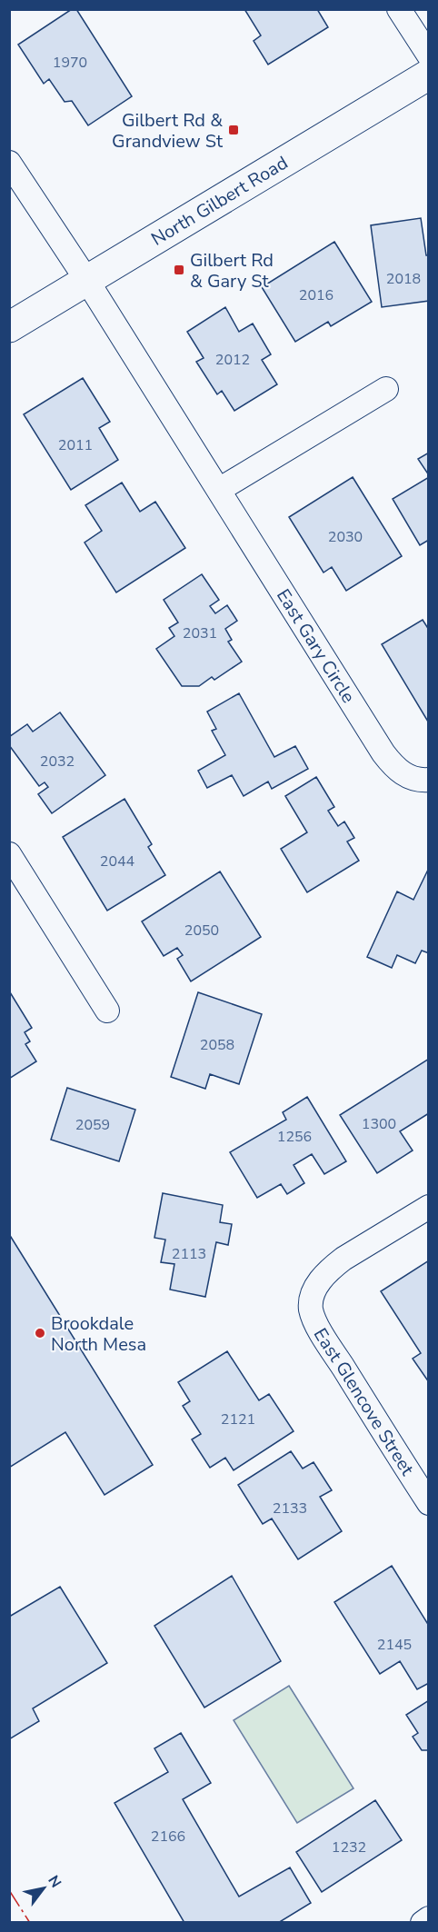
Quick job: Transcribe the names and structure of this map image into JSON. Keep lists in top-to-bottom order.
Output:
{
  "streets": {
    "main road": ["North Gilbert Road"],
    "street": ["East Gary Circle", "East Glencove Street"]
  },
  "crossings": [
    ["North Gilbert Road", "East Gary Circle"]
  ],
  "places": {
    "transit": ["Gilbert Rd & Grandview St", "Gilbert Rd & Gary St"],
    "other": ["Brookdale North Mesa"]
  },
  "house_numbers": [
    "1970",
    "2018",
    "2016",
    "2012",
    "2011",
    "2030",
    "2031",
    "2032",
    "2044",
    "2050",
    "2058",
    "1300",
    "2059",
    "1256",
    "2113",
    "2121",
    "2133",
    "2145",
    "2166",
    "1232"
  ],
  "north": "top right"
}
